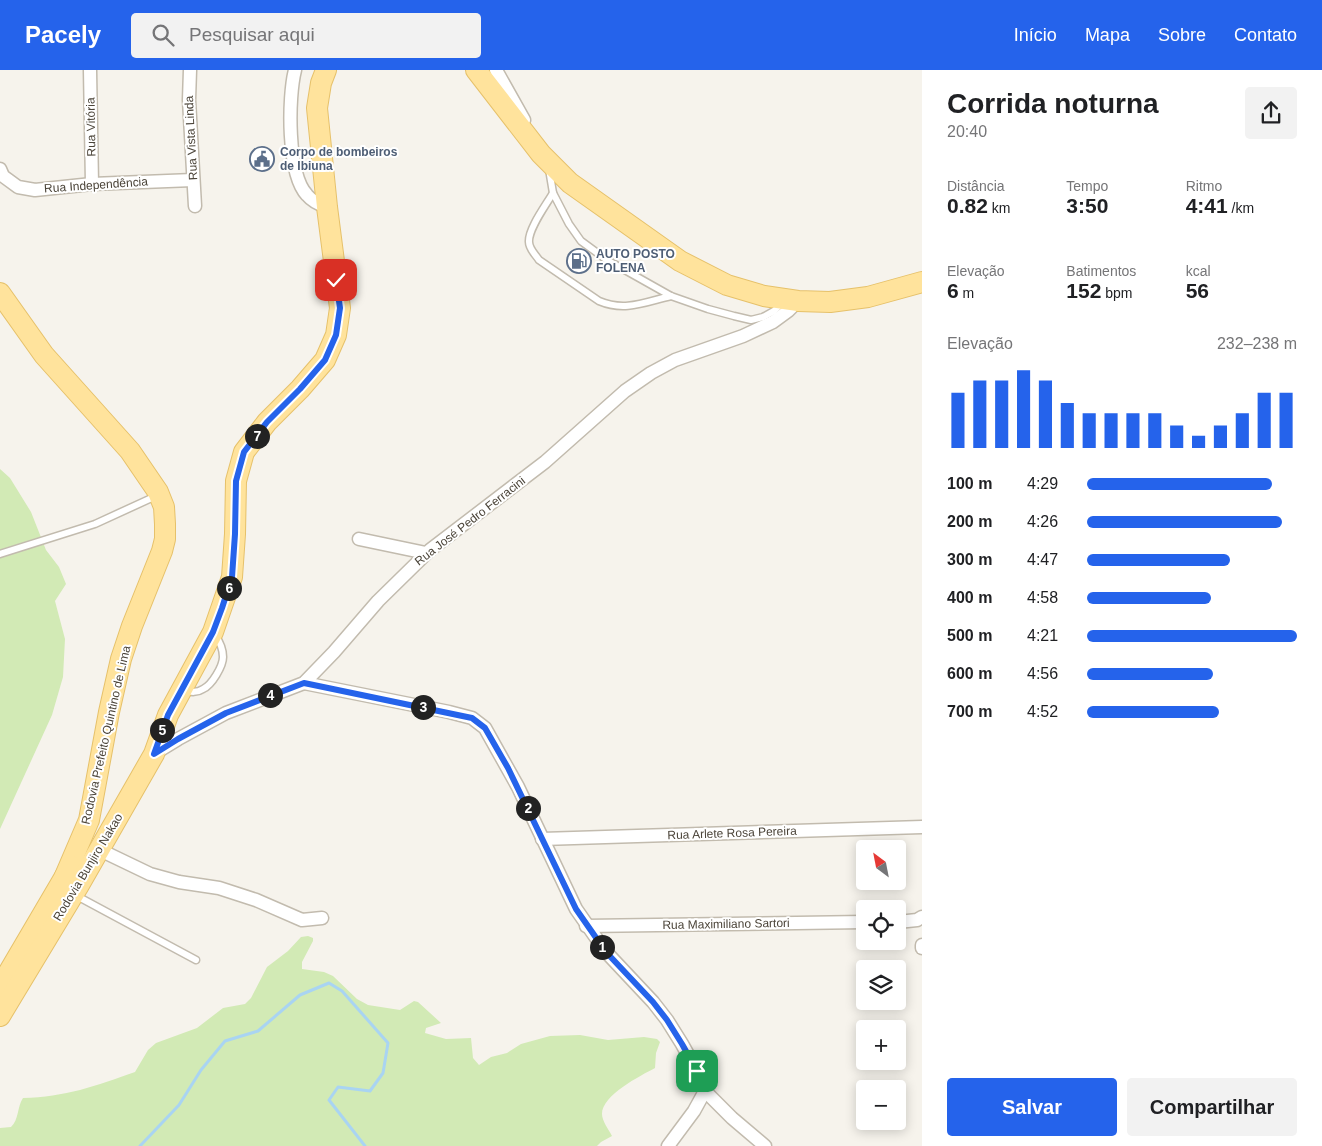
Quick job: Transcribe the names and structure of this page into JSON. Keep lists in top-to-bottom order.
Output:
{
  "streets": {
    "main road": ["Rodovia Prefeito Quintino de Lima", "Rodovia Bunjiro Nakao"],
    "street": [
      "Rua Vitória",
      "Rua Vista Linda",
      "Rua Independência",
      "Rua José Pedro Ferracini",
      "Rua Arlete Rosa Pereira",
      "Rua Maximiliano Sartori"
    ]
  },
  "crossings": [
    ["Rua Vitória", "Rua Independência"],
    ["Rua Vista Linda", "Rua Independência"],
    ["Rua José Pedro Ferracini", "Rodovia Bunjiro Nakao"],
    ["Rodovia Prefeito Quintino de Lima", "Rodovia Bunjiro Nakao"]
  ],
  "places": {
    "public building": ["Corpo de bombeiros de Ibiuna"],
    "fuel station": ["AUTO POSTO FOLENA"]
  },
  "north": "top left",
  "page": {
    "header": "Pacely",
    "search": "Pesquisar aqui",
    "nav": [
      "Início",
      "Mapa",
      "Sobre",
      "Contato"
    ],
    "heading": ["Corrida noturna", "20:40"],
    "stats": [
      ["Distância", "0.82 km"],
      ["Tempo", "3:50"],
      ["Ritmo", "4:41 /km"],
      ["Elevação", "6 m"],
      ["Batimentos", "152 bpm"],
      ["kcal", "56"]
    ],
    "chart": ["Elevação", "232–238 m"],
    "pins": [
      "7",
      "6",
      "4",
      "3",
      "5",
      "2",
      "1"
    ],
    "list": [
      {
        "name": "100 m",
        "note": "4:29"
      },
      {
        "name": "200 m",
        "note": "4:26"
      },
      {
        "name": "300 m",
        "note": "4:47"
      },
      {
        "name": "400 m",
        "note": "4:58"
      },
      {
        "name": "500 m",
        "note": "4:21"
      },
      {
        "name": "600 m",
        "note": "4:56"
      },
      {
        "name": "700 m",
        "note": "4:52"
      }
    ],
    "map_buttons": ["+", "−"],
    "buttons": ["Salvar", "Compartilhar"]
  }
}
